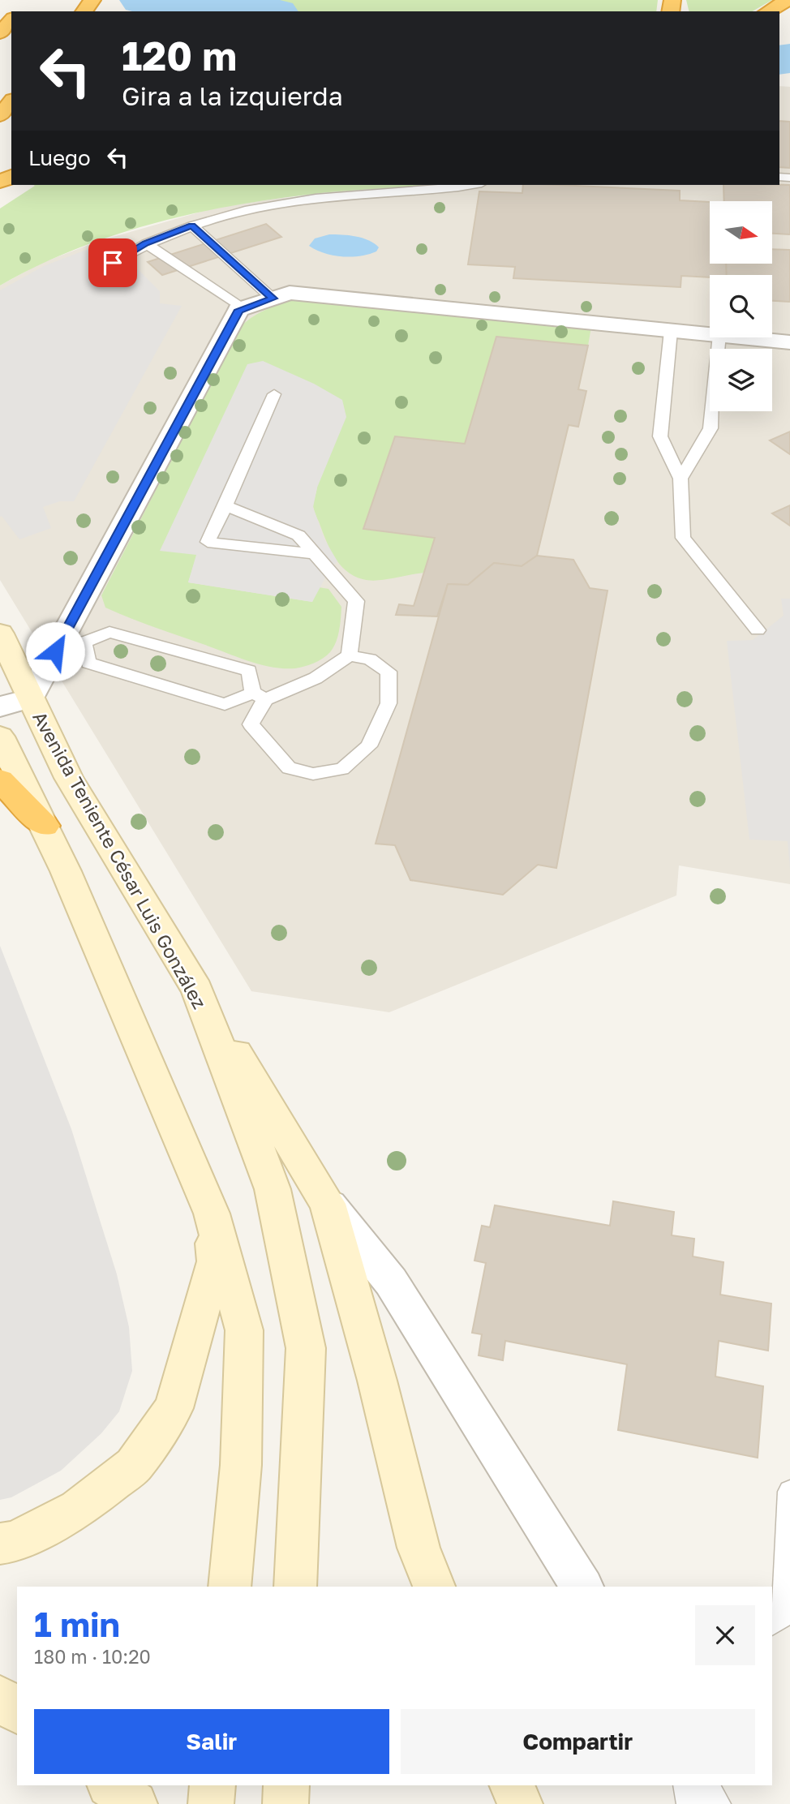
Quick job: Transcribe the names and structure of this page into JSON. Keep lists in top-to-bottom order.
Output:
{
  "streets": {
    "street": ["Avenida Teniente César Luis González"]
  },
  "north": "right",
  "page": {
    "turn": ["120 m", "Gira a la izquierda"],
    "then": "Luego",
    "heading": ["1 min", "180 m · 10:20"],
    "buttons": ["Salir", "Compartir"]
  }
}
